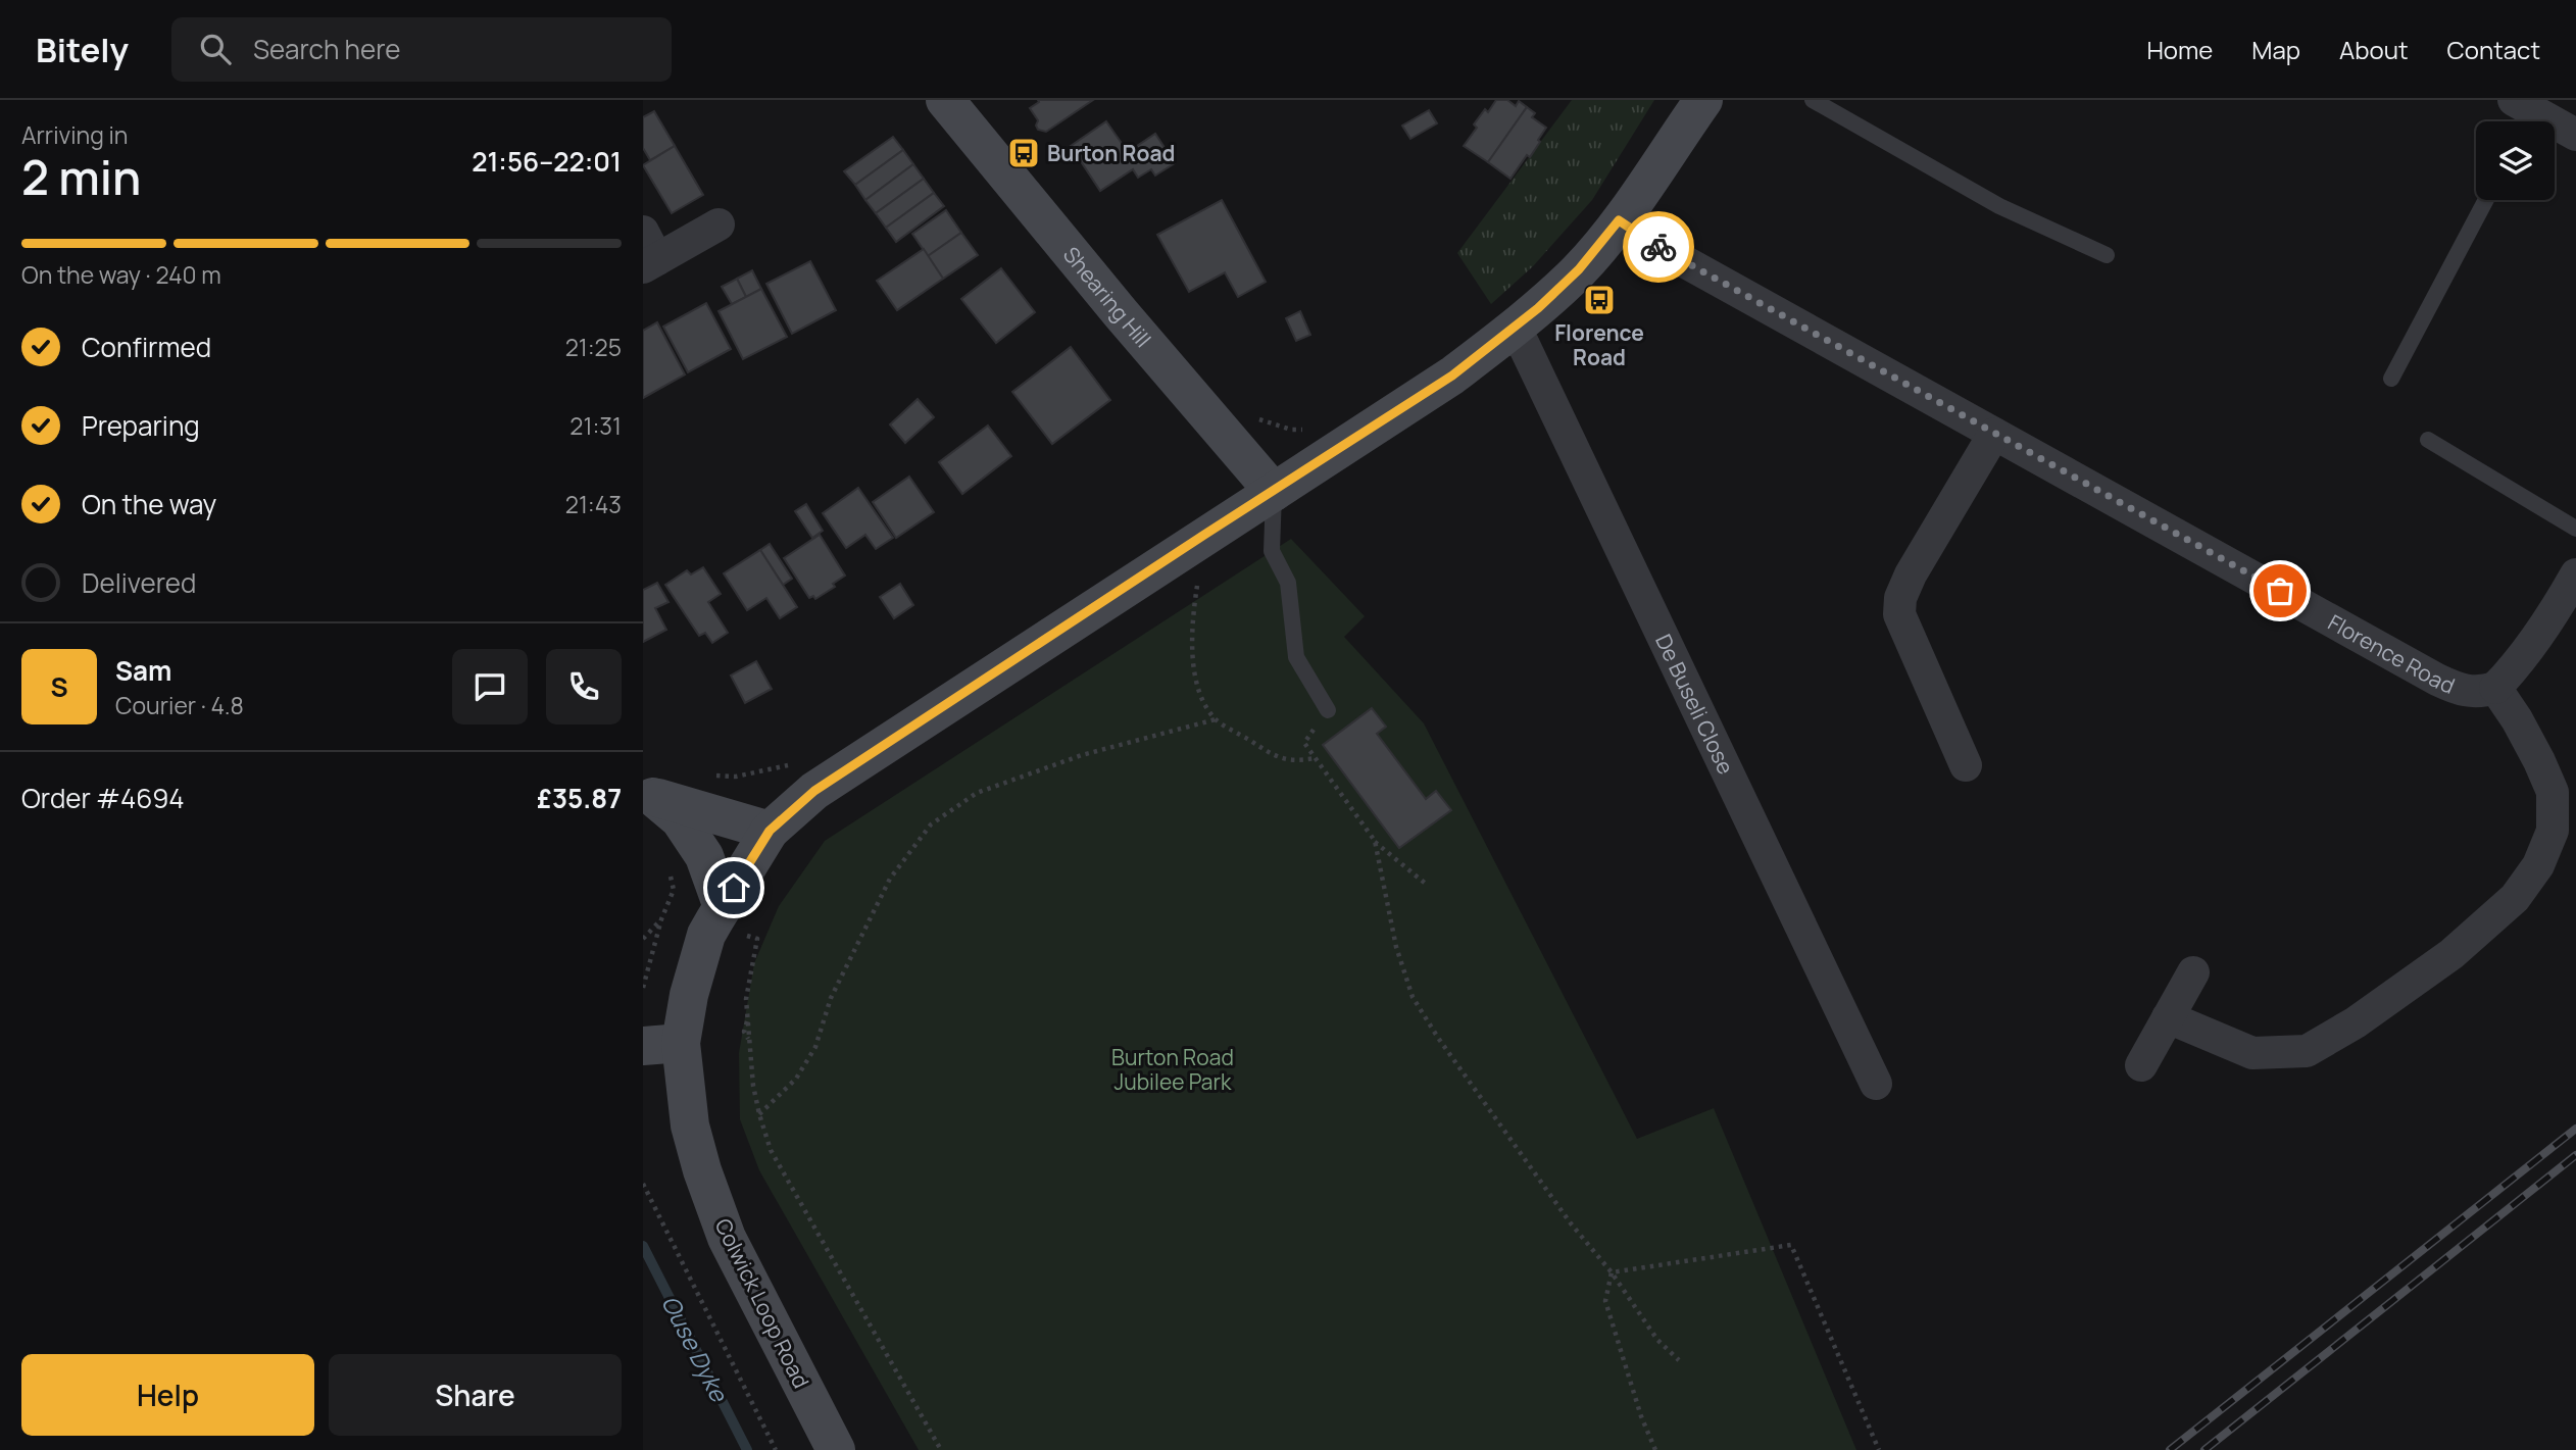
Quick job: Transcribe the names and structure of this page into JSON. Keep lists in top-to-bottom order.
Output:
{
  "streets": {
    "street": [
      "Shearing Hill",
      "Florence Road",
      "De Buseli Close",
      "Colwick Loop Road"
    ]
  },
  "water": ["Ouse Dyke"],
  "parks": ["Burton Road Jubilee Park"],
  "places": {
    "bus stop": ["Burton Road", "Florence Road"]
  },
  "page": {
    "header": "Bitely",
    "search": "Search here",
    "nav": [
      "Home",
      "Map",
      "About",
      "Contact"
    ],
    "heading": ["2 min", "Arriving in", "21:56–22:01"],
    "panel": [
      "Sam",
      "Courier · 4.8",
      "Order #4694",
      "£35.87"
    ],
    "bar": "On the way · 240 m",
    "list": [
      ["Confirmed", "21:25"],
      ["Preparing", "21:31"],
      ["On the way", "21:43"],
      "Delivered"
    ],
    "round": "S",
    "buttons": ["Help", "Share"]
  }
}
